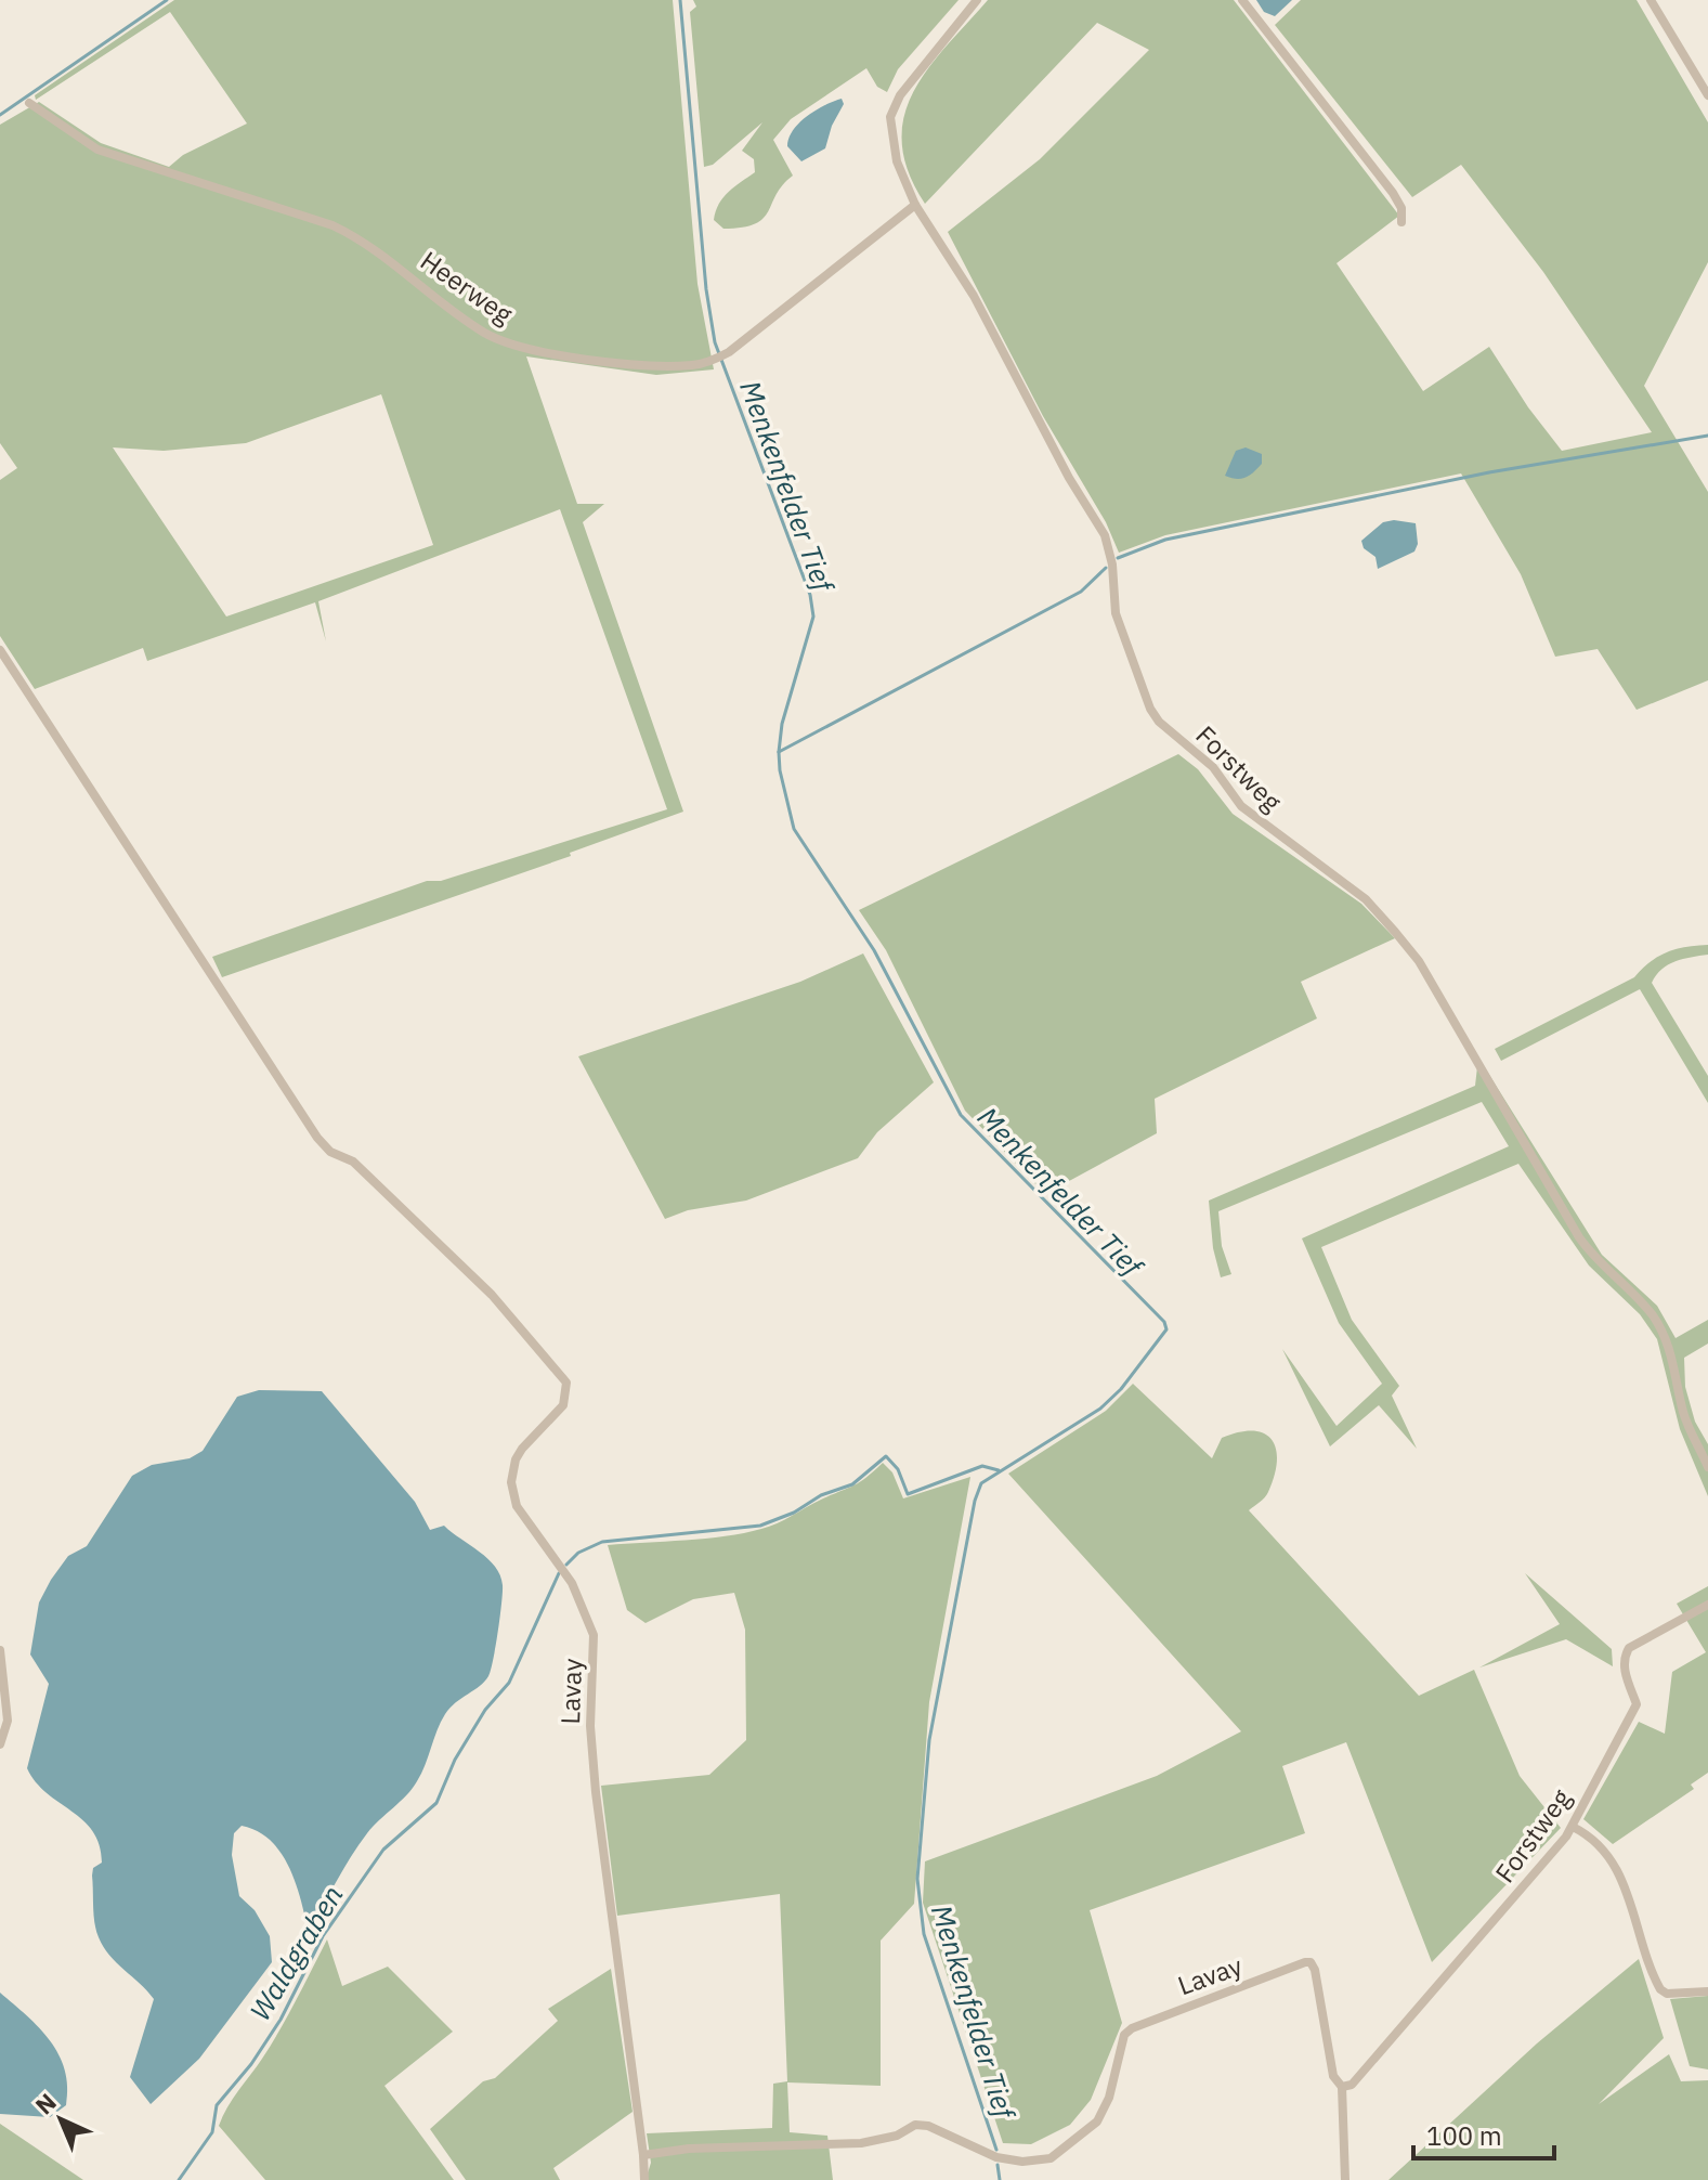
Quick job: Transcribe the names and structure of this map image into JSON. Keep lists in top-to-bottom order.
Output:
{
  "streets": {
    "street": ["Heerweg", "Forstweg", "Lavay"]
  },
  "crossings": [
    ["Heerweg", "Forstweg"],
    ["Forstweg", "Lavay"]
  ],
  "water": ["Menkenfelder Tief", "Waldgraben"],
  "scale_bar": "100 m",
  "north": "top left"
}
